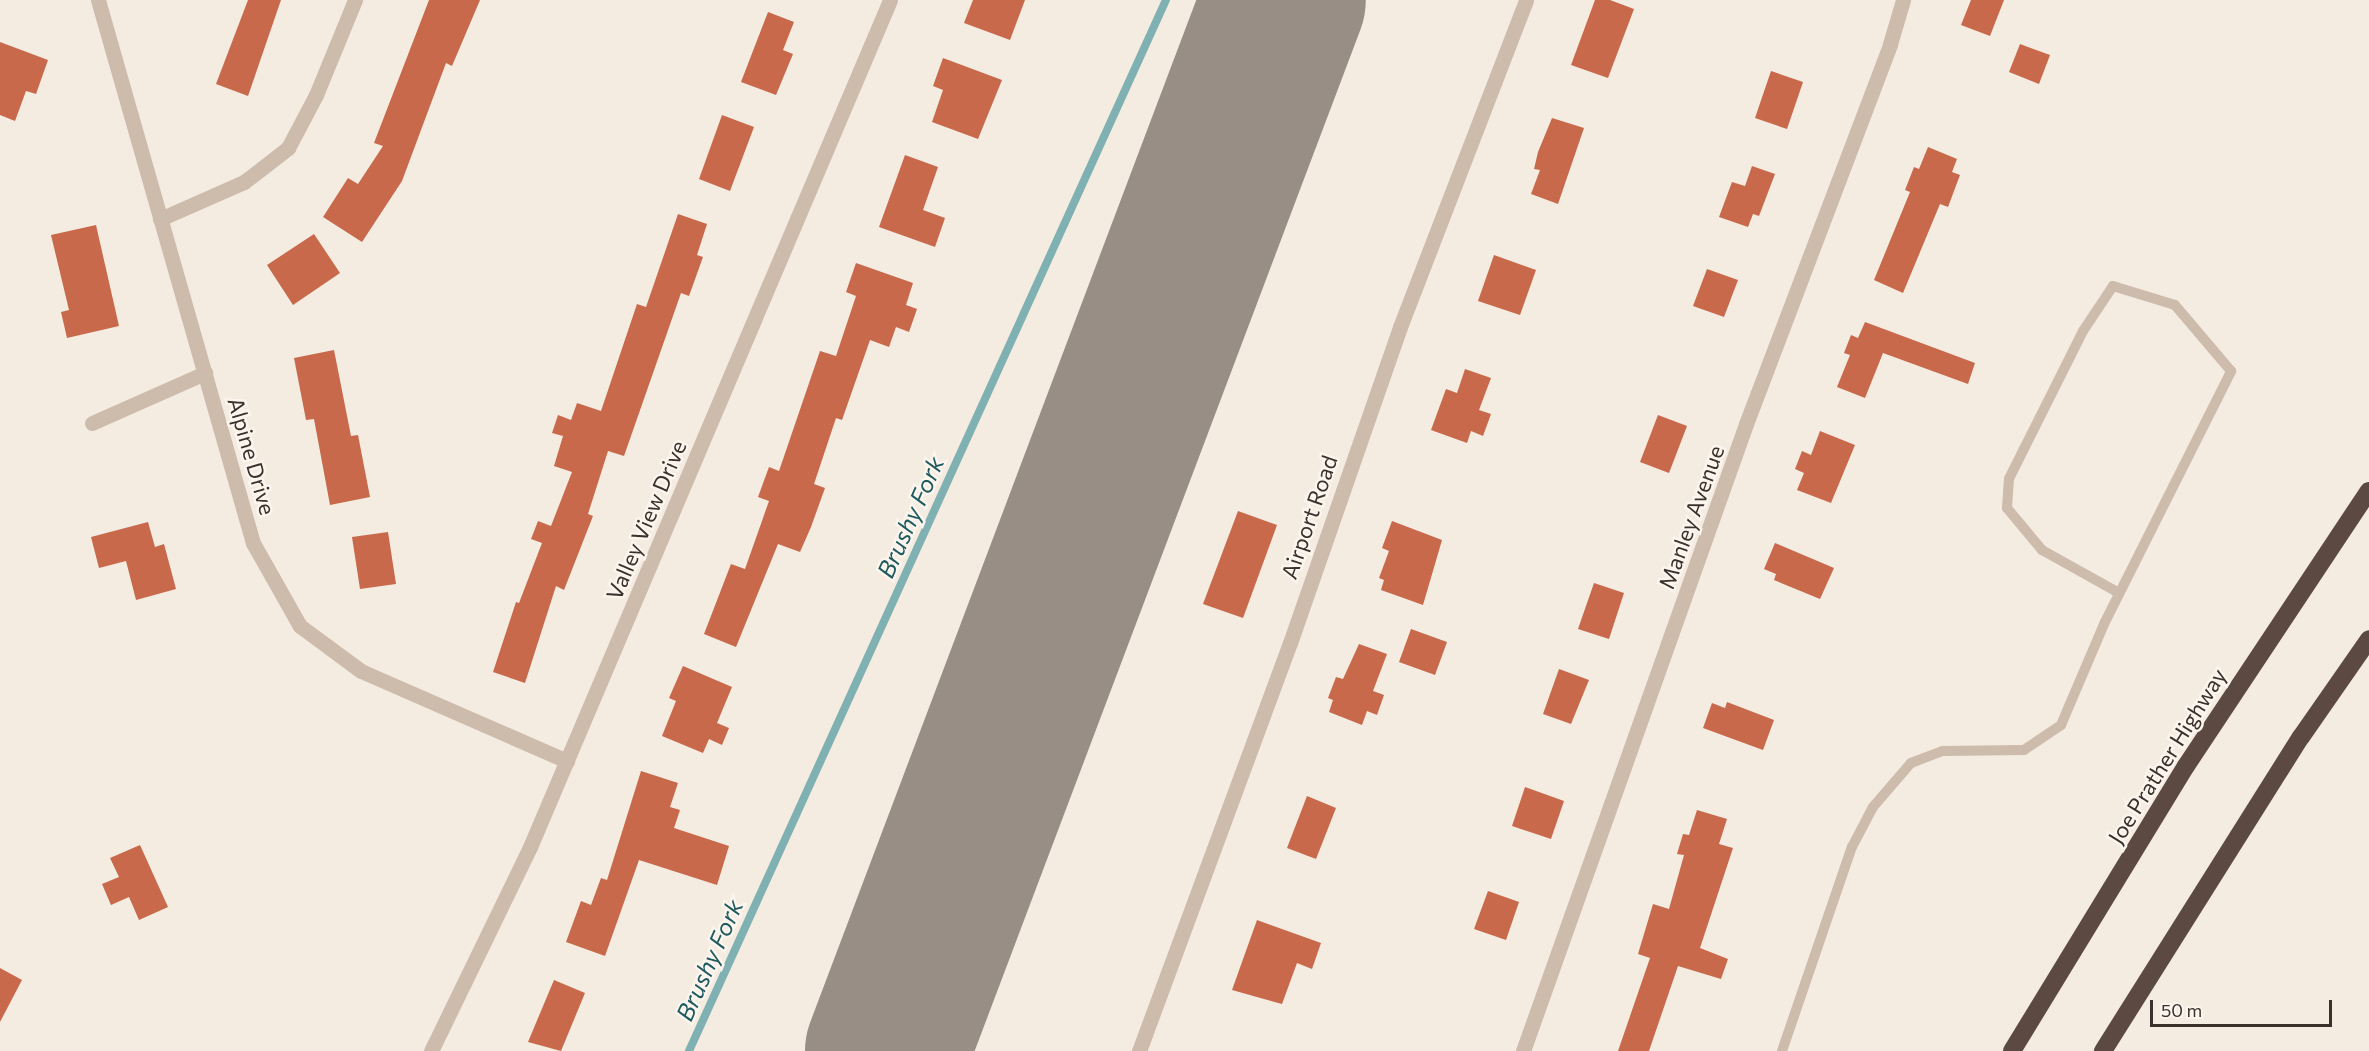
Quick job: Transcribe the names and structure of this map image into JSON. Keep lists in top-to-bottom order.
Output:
{
  "streets": {
    "highway": ["Joe Prather Highway"],
    "street": [
      "Alpine Drive",
      "Airport Road",
      "Manley Avenue",
      "Valley View Drive"
    ]
  },
  "crossings": [
    ["Alpine Drive", "Valley View Drive"]
  ],
  "water": ["Brushy Fork"],
  "scale_bar": "50 m"
}
